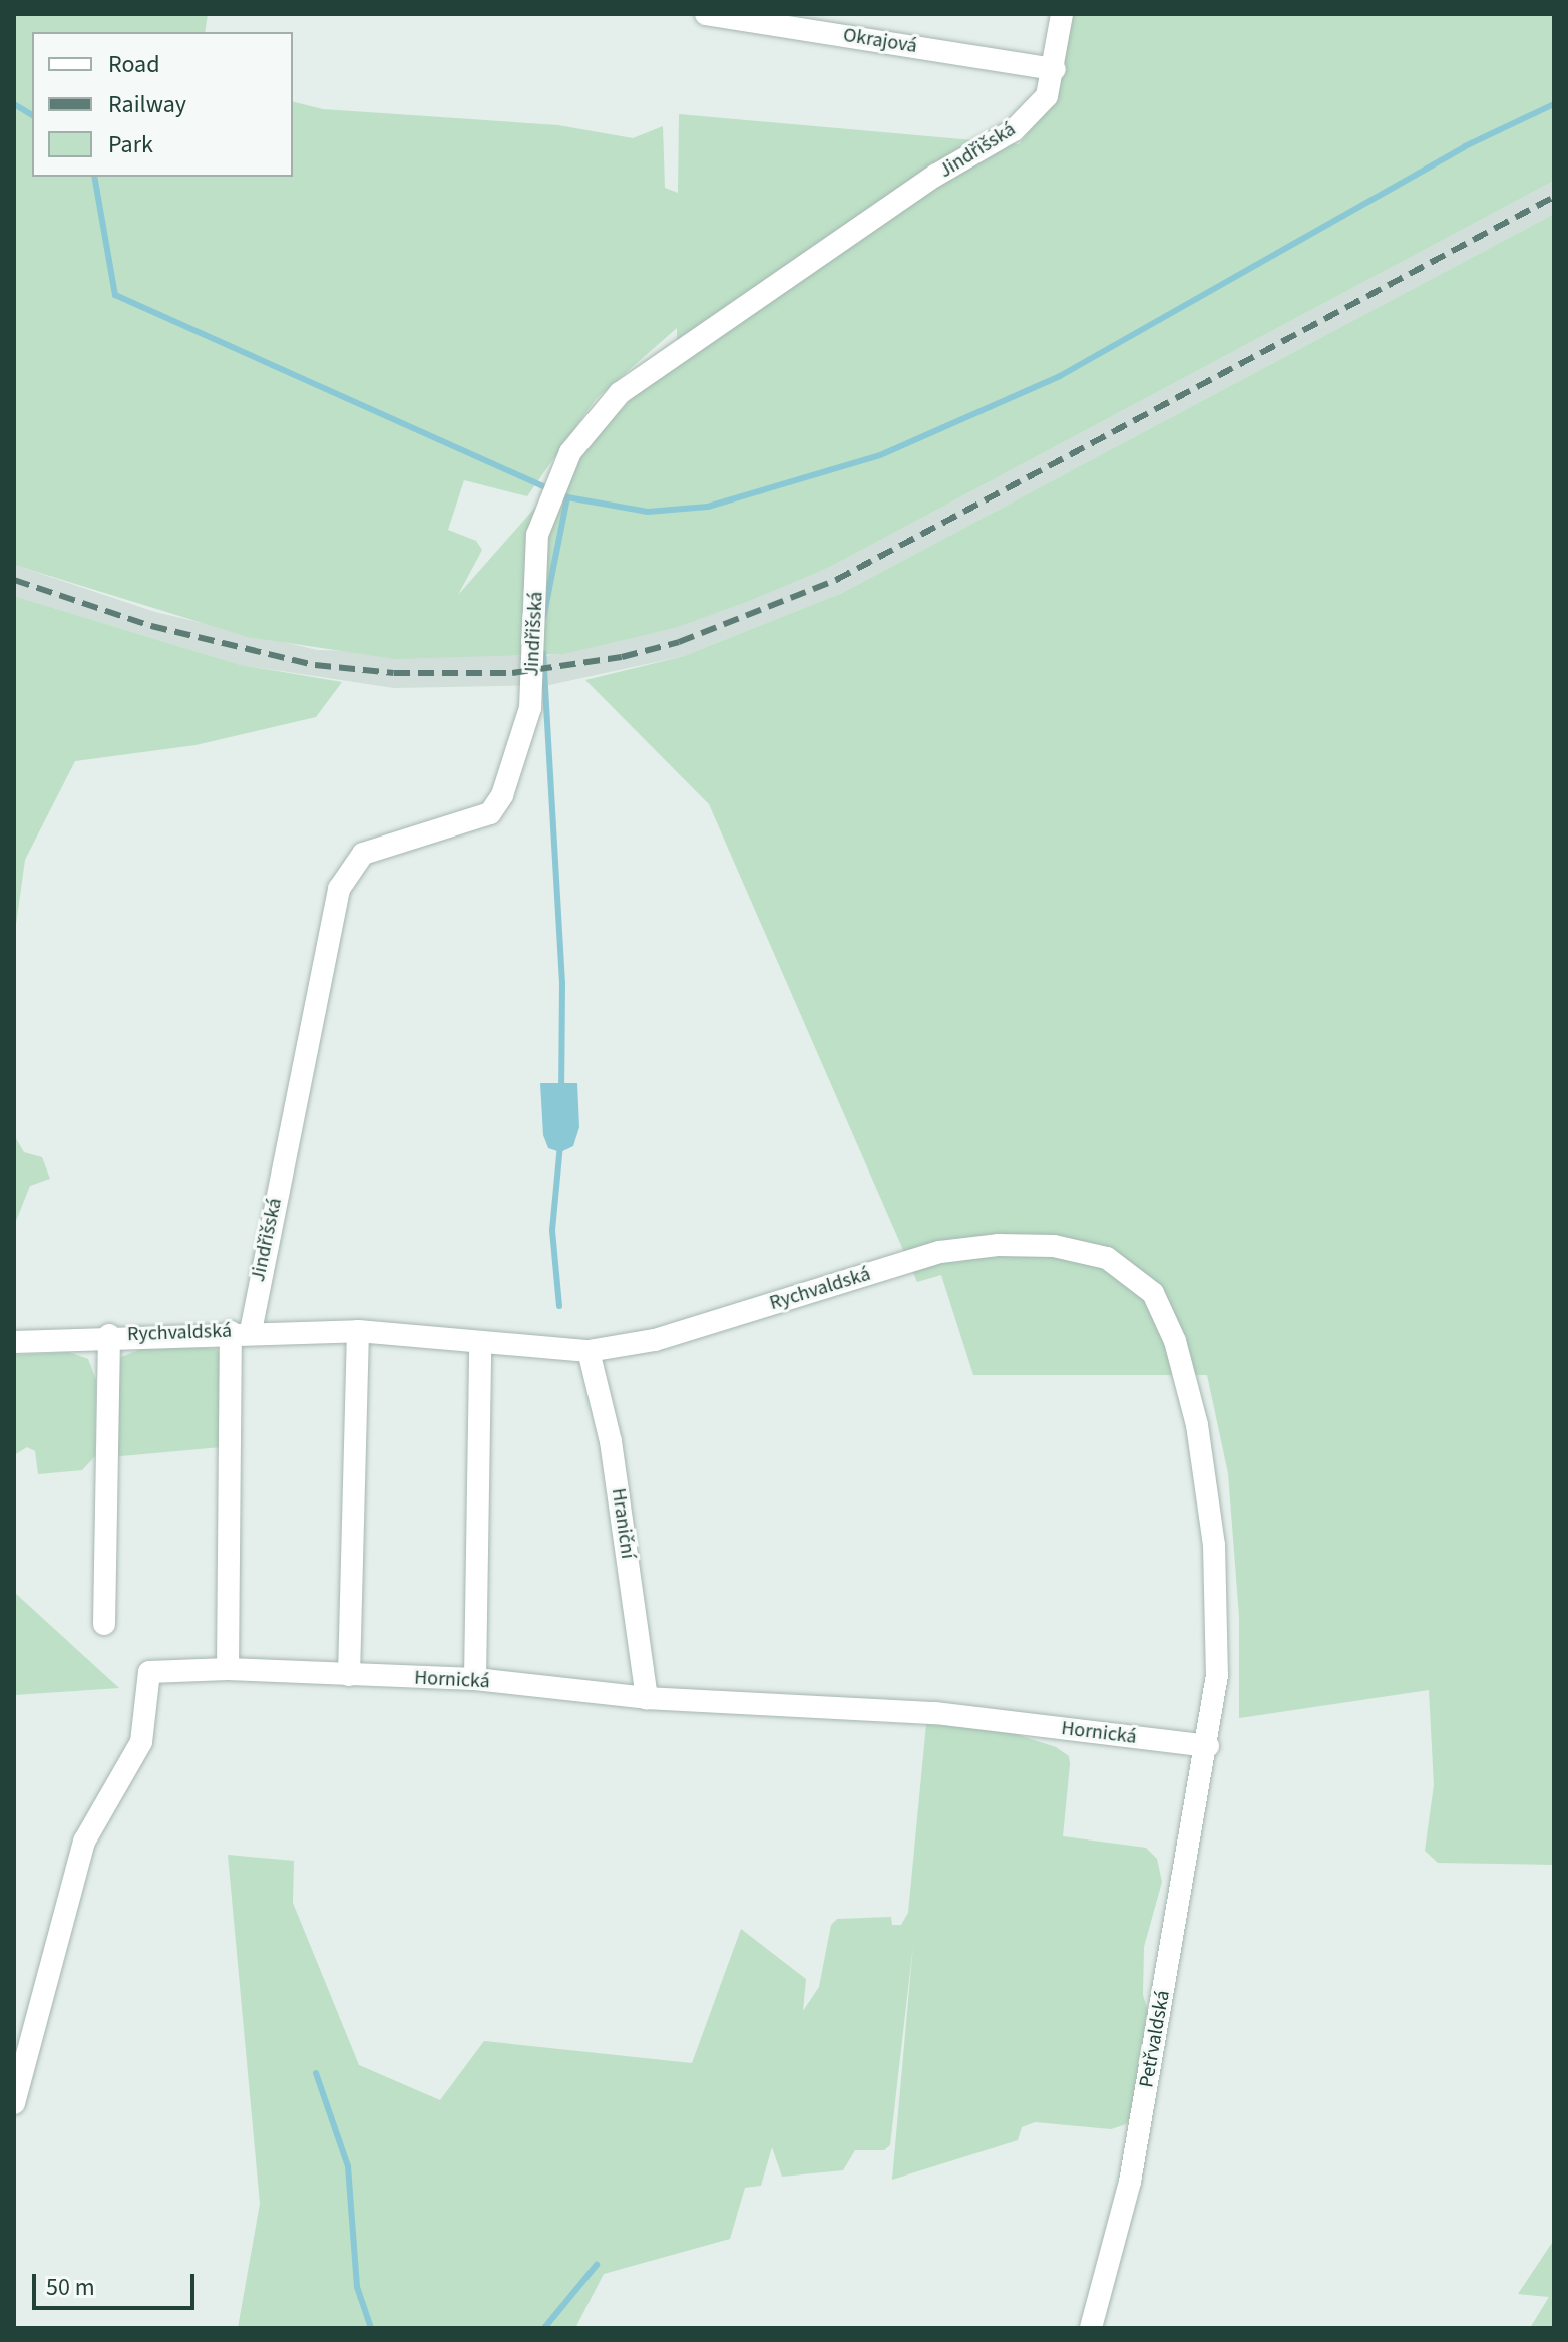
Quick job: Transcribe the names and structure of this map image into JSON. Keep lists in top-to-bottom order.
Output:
{
  "streets": {
    "street": [
      "Okrajová",
      "Jindřišská",
      "Rychvaldská",
      "Hraniční",
      "Hornická",
      "Petřvaldská"
    ]
  },
  "crossings": [
    ["Okrajová", "Jindřišská"],
    ["Jindřišská", "Rychvaldská"],
    ["Jindřišská", "Hornická"],
    ["Rychvaldská", "Hraniční"],
    ["Rychvaldská", "Hornická"],
    ["Rychvaldská", "Petřvaldská"],
    ["Hraniční", "Hornická"],
    ["Hornická", "Petřvaldská"]
  ],
  "legend": ["Road", "Railway", "Park"],
  "scale_bar": "50 m"
}
